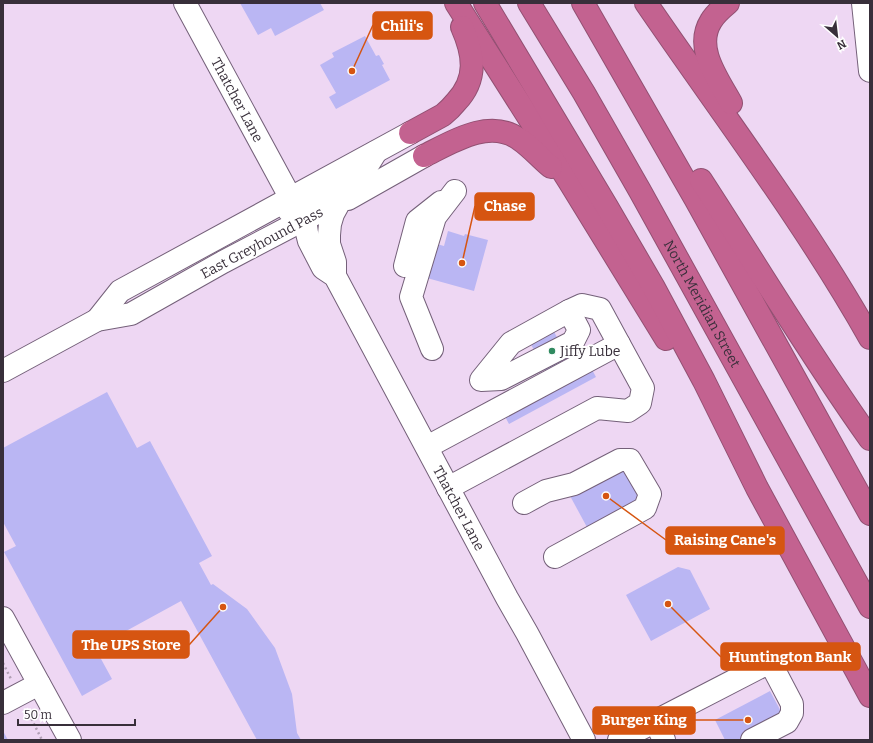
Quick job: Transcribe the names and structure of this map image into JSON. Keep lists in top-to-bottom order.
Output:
{
  "streets": {
    "highway": ["North Meridian Street"],
    "street": ["Thatcher Lane", "East Greyhound Pass"]
  },
  "crossings": [
    ["Thatcher Lane", "East Greyhound Pass"]
  ],
  "places": [
    "Chili's",
    "Chase",
    "Jiffy Lube",
    "Raising Cane's",
    "Huntington Bank",
    "The UPS Store",
    "Burger King"
  ],
  "scale_bar": "50 m",
  "north": "bottom right"
}
